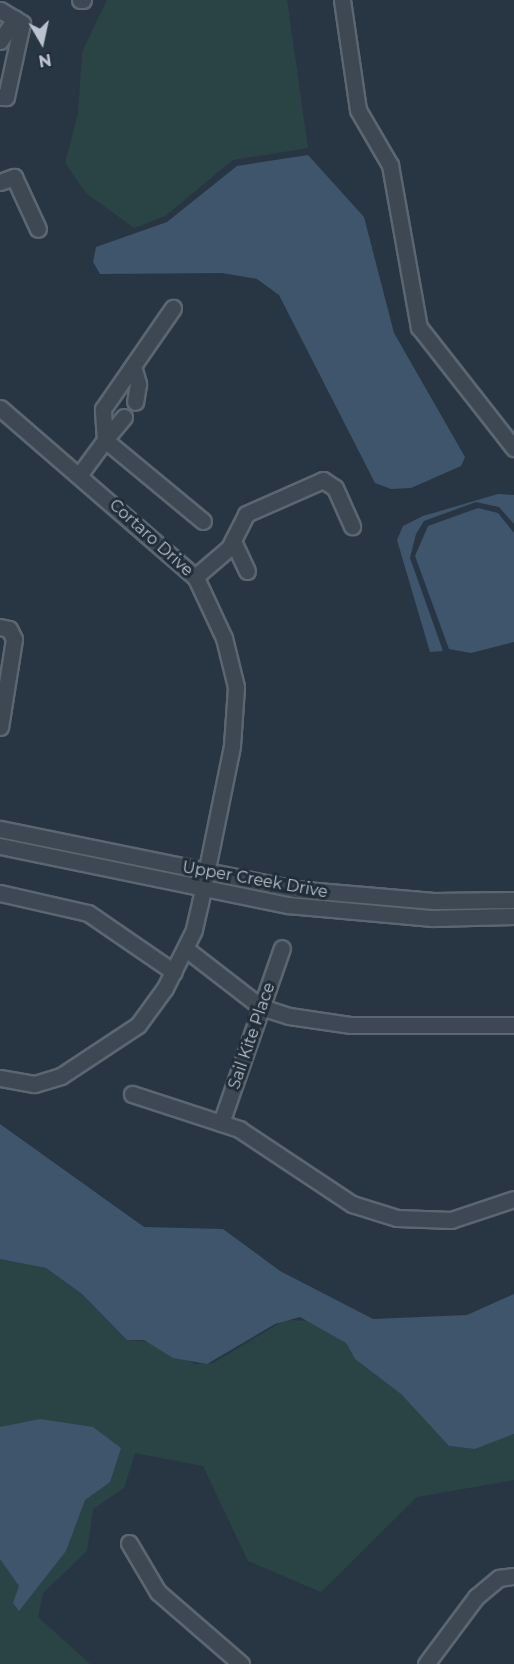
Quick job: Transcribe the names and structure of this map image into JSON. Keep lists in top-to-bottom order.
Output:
{
  "streets": {
    "street": ["Cortaro Drive", "Upper Creek Drive", "Sail Kite Place"]
  },
  "crossings": [
    ["Cortaro Drive", "Upper Creek Drive"]
  ],
  "north": "bottom"
}
